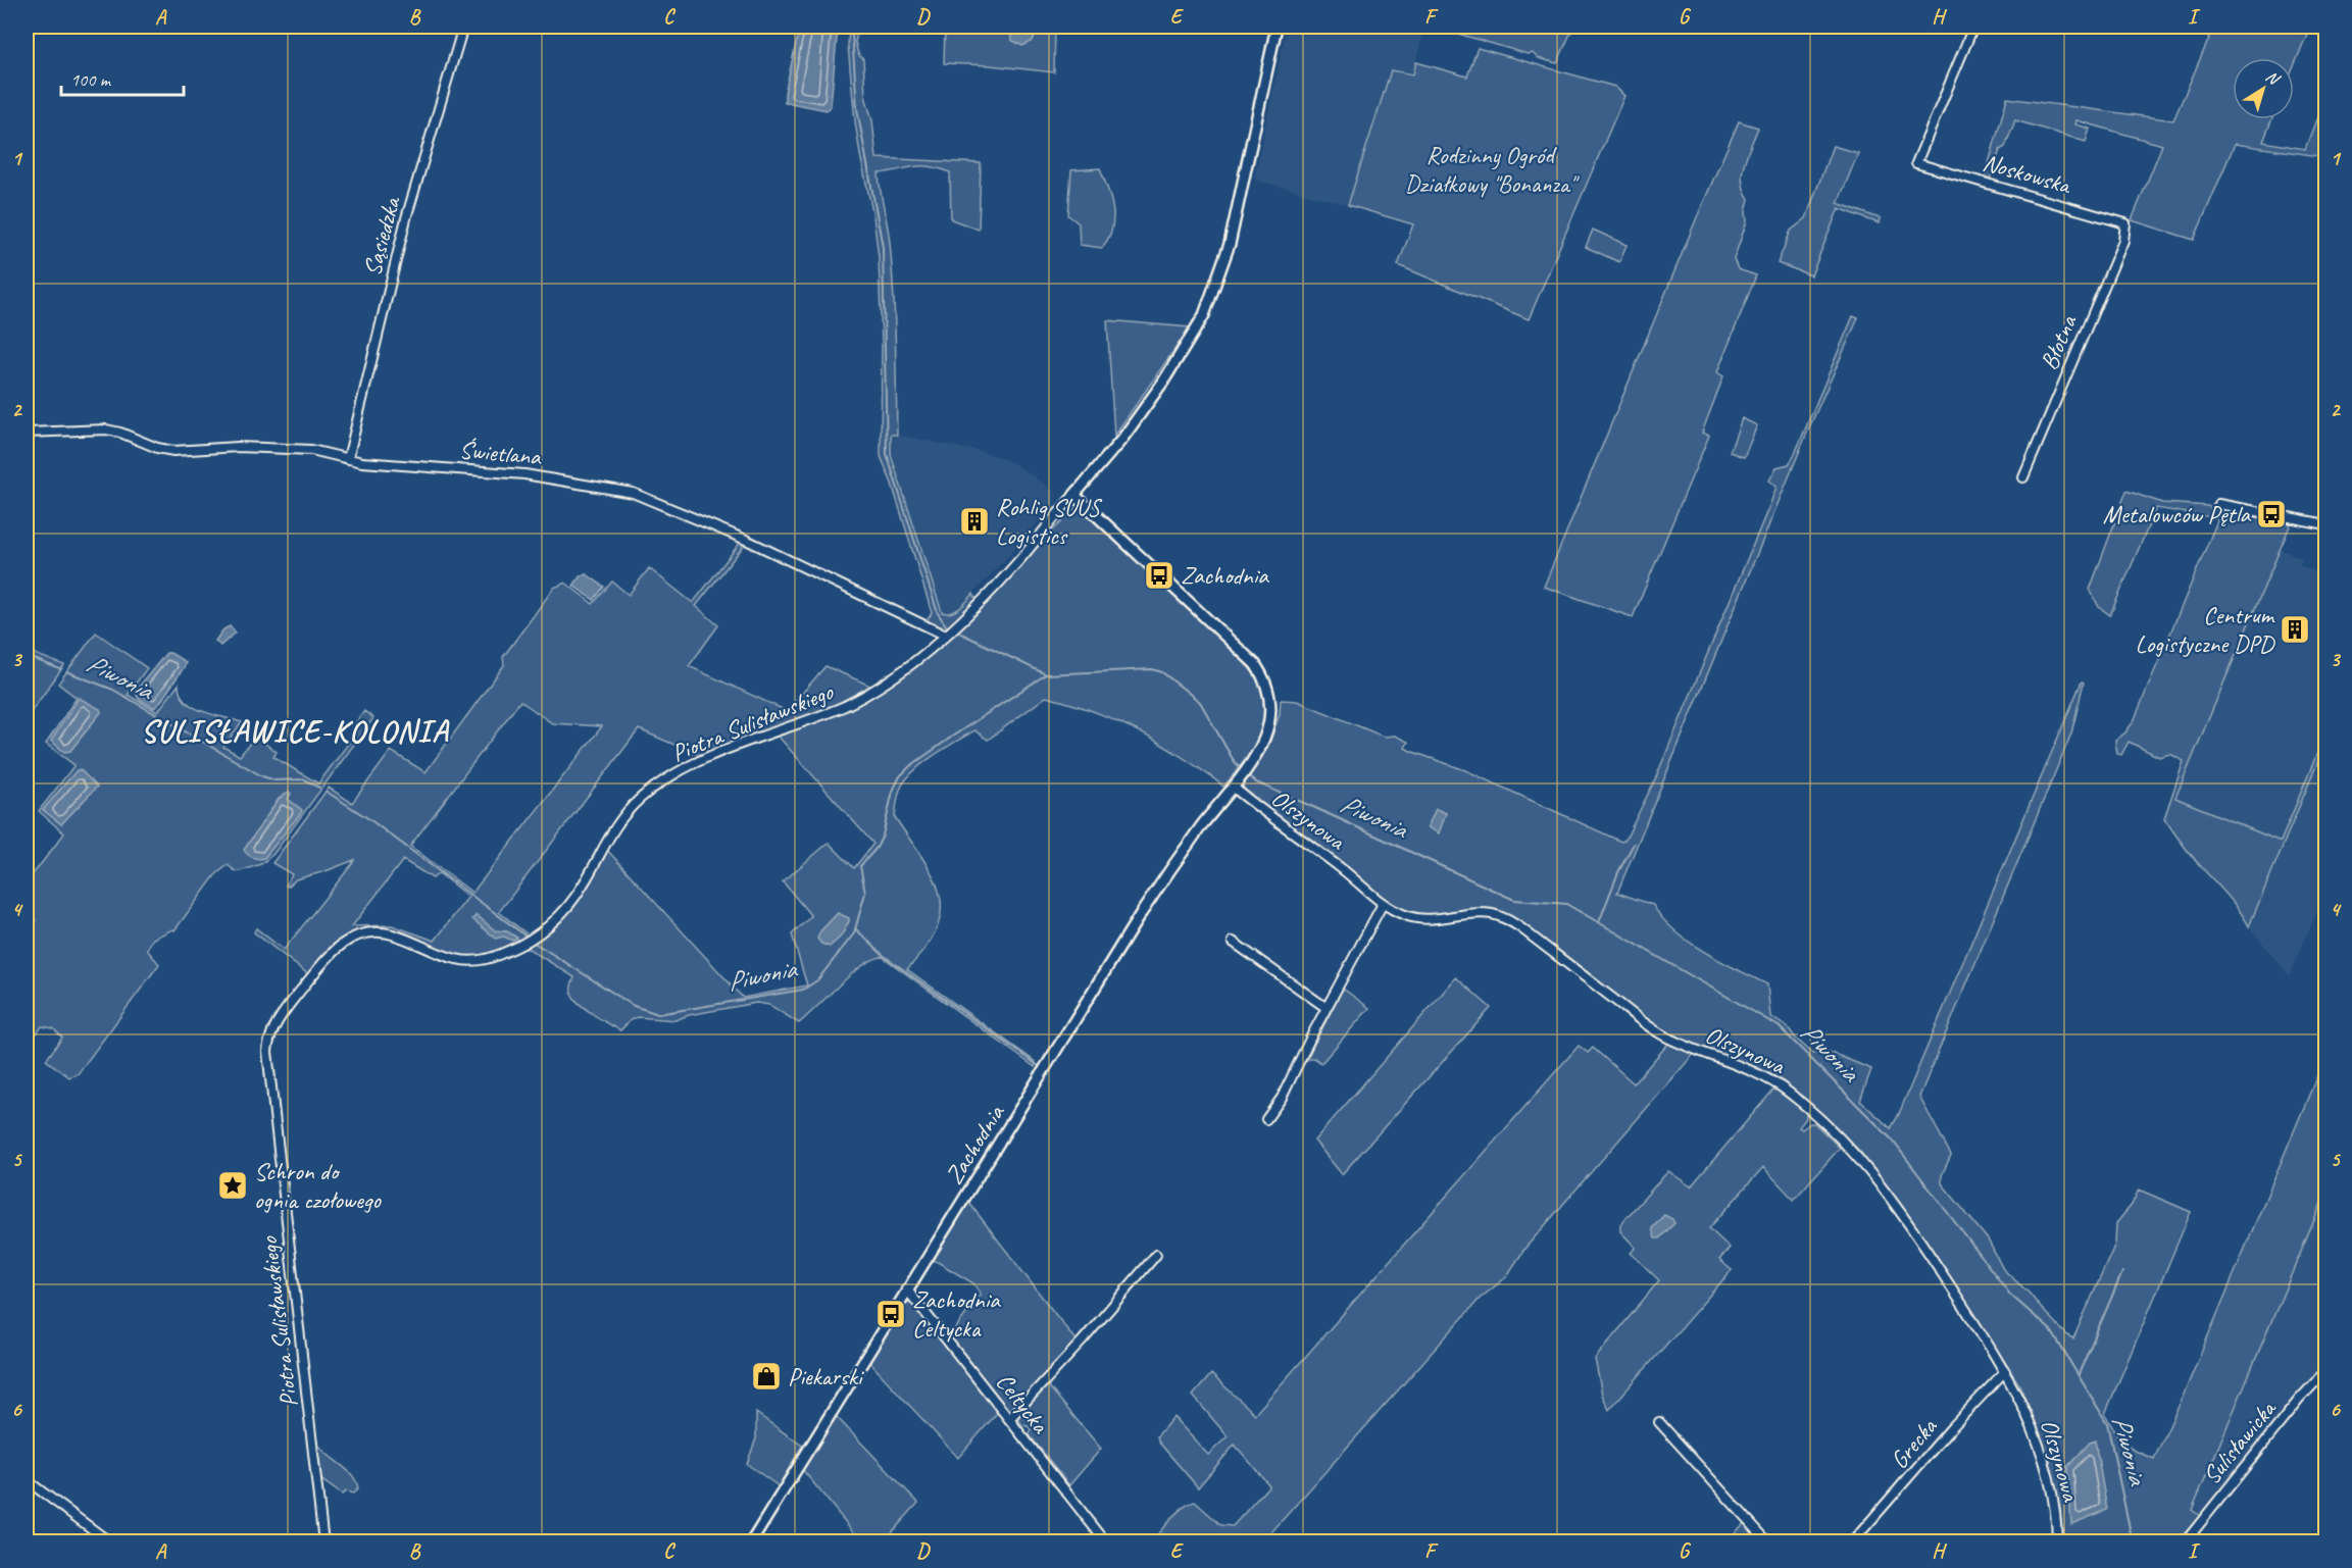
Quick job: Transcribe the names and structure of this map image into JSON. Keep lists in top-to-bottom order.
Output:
{
  "streets": {
    "street": [
      "Noskowska",
      "Sąsiedzka",
      "Błotna",
      "Świetlana",
      "Piotra Sulisławskiego",
      "Olszynowa",
      "Zachodnia",
      "Celtycka",
      "Sulisławicka",
      "Grecka"
    ]
  },
  "crossings": [
    ["Noskowska", "Błotna"],
    ["Sąsiedzka", "Świetlana"],
    ["Świetlana", "Piotra Sulisławskiego"],
    ["Piotra Sulisławskiego", "Zachodnia"],
    ["Olszynowa", "Zachodnia"],
    ["Olszynowa", "Grecka"],
    ["Zachodnia", "Celtycka"]
  ],
  "districts": ["SULISŁAWICE-KOLONIA"],
  "water": ["Piwonia"],
  "parks": ["Rodzinny Ogród Działkowy \"Bonanza\""],
  "places": {
    "bus stop": ["Metalowców Pętla", "Zachodnia", "Zachodnia Celtycka"],
    "building": ["Rohlig SUUS Logistics", "Centrum Logistyczne DPD"],
    "place": ["Schron do ognia czołowego"],
    "shop": ["Piekarski"]
  },
  "scale_bar": "100 m",
  "north": "top right",
  "grid": {
    "columns": [
      "A",
      "B",
      "C",
      "D",
      "E",
      "F",
      "G",
      "H",
      "I"
    ],
    "rows": [
      "1",
      "2",
      "3",
      "4",
      "5",
      "6"
    ]
  }
}
